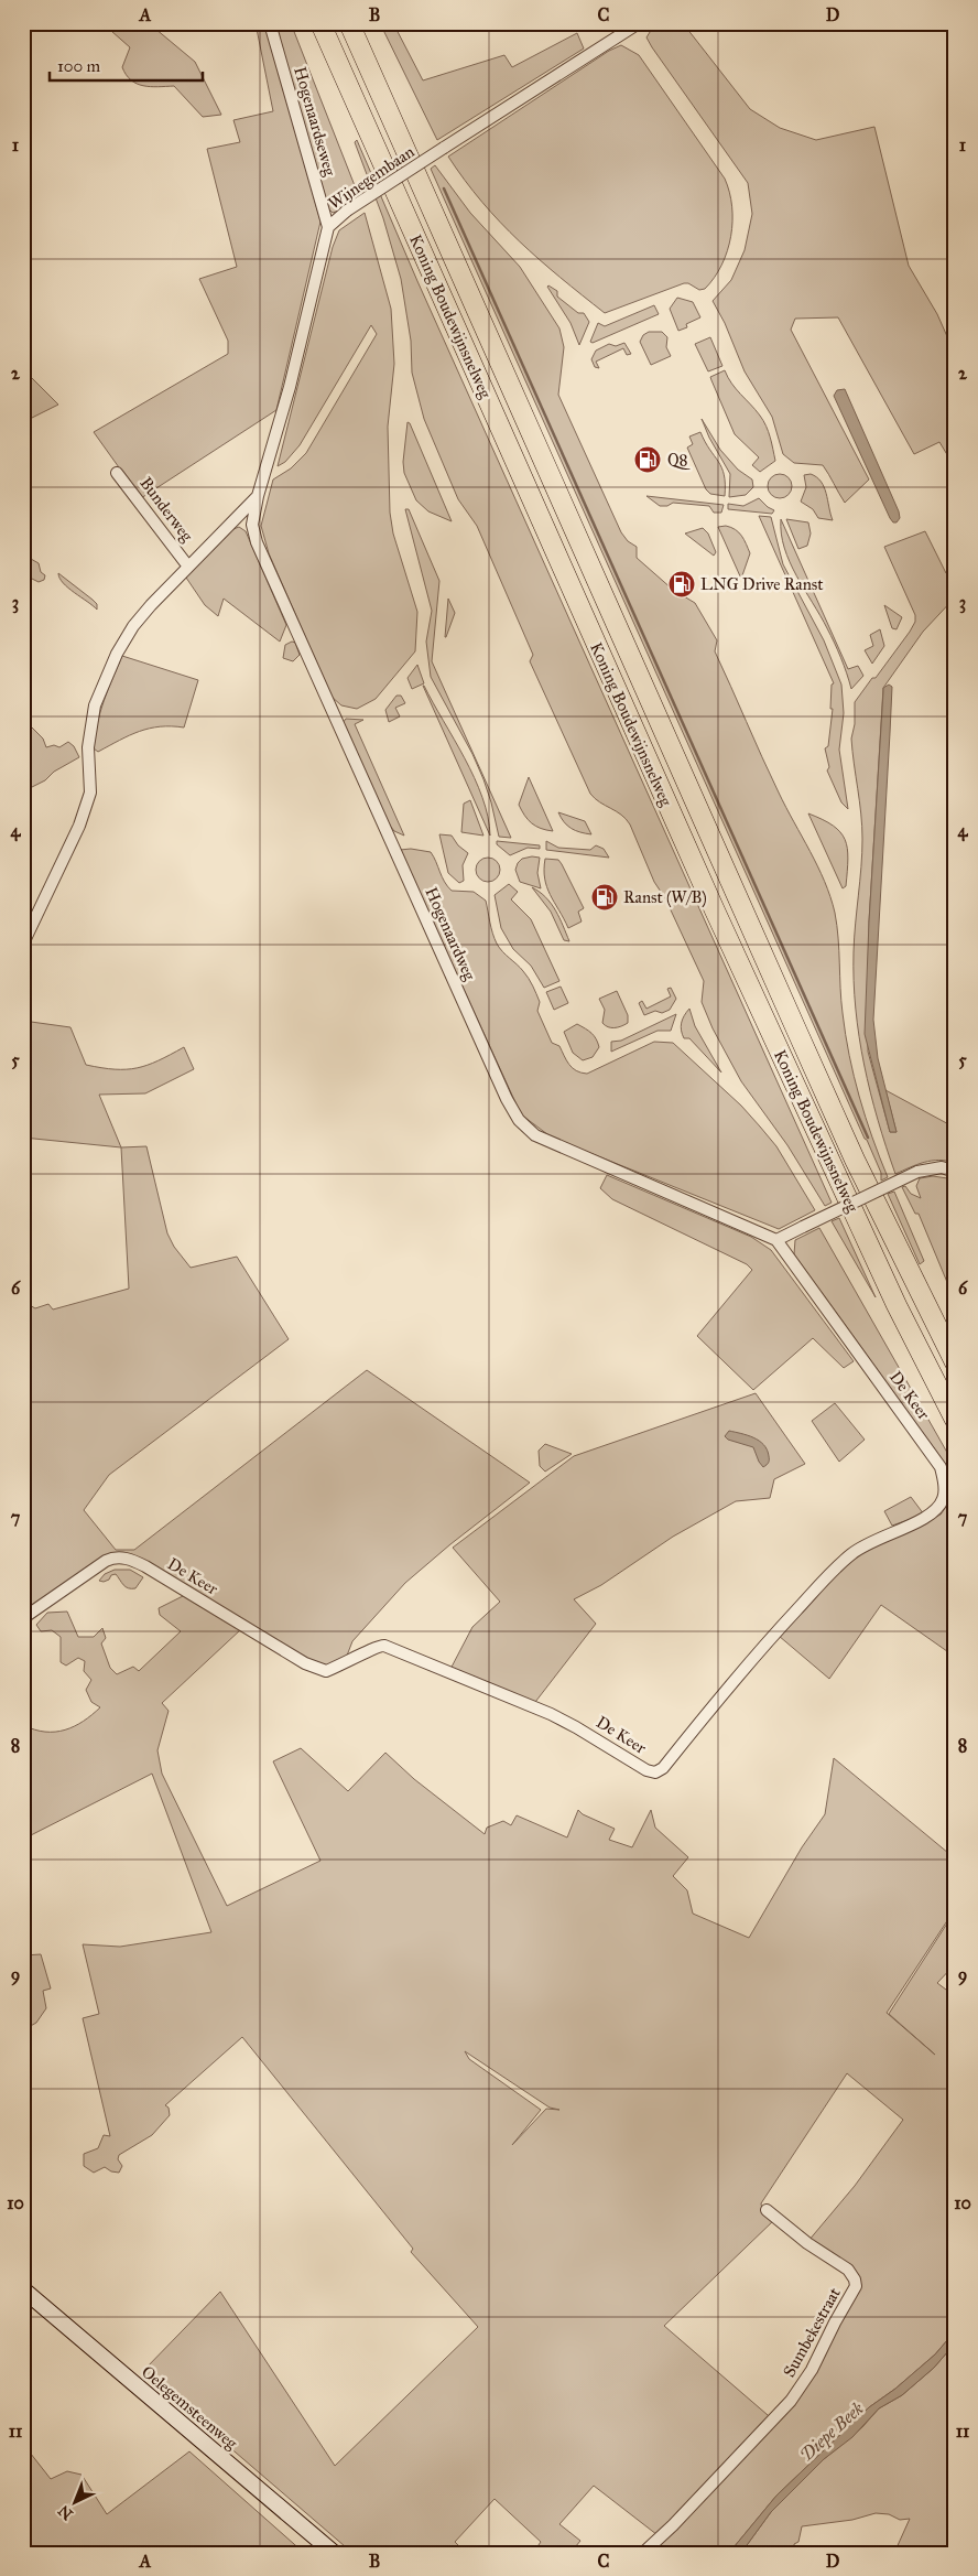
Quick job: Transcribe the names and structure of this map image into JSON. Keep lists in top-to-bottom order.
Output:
{
  "streets": {
    "highway": ["Koning Boudewijnsnelweg"],
    "street": [
      "Hogenaardseweg",
      "Wijnegembaan",
      "Bunderweg",
      "Hogenaardweg",
      "De Keer",
      "Sumbekestraat",
      "Oelegemsteenweg"
    ]
  },
  "crossings": [
    ["Hogenaardseweg", "Wijnegembaan"],
    ["Wijnegembaan", "Hogenaardweg"],
    ["Hogenaardweg", "De Keer"]
  ],
  "water": ["Diepe Beek"],
  "places": {
    "fuel station": ["Q8", "LNG Drive Ranst", "Ranst (W/B)"]
  },
  "scale_bar": "100 m",
  "north": "bottom left",
  "grid": {
    "columns": [
      "A",
      "B",
      "C",
      "D"
    ],
    "rows": [
      "1",
      "2",
      "3",
      "4",
      "5",
      "6",
      "7",
      "8",
      "9",
      "10",
      "11"
    ]
  }
}
